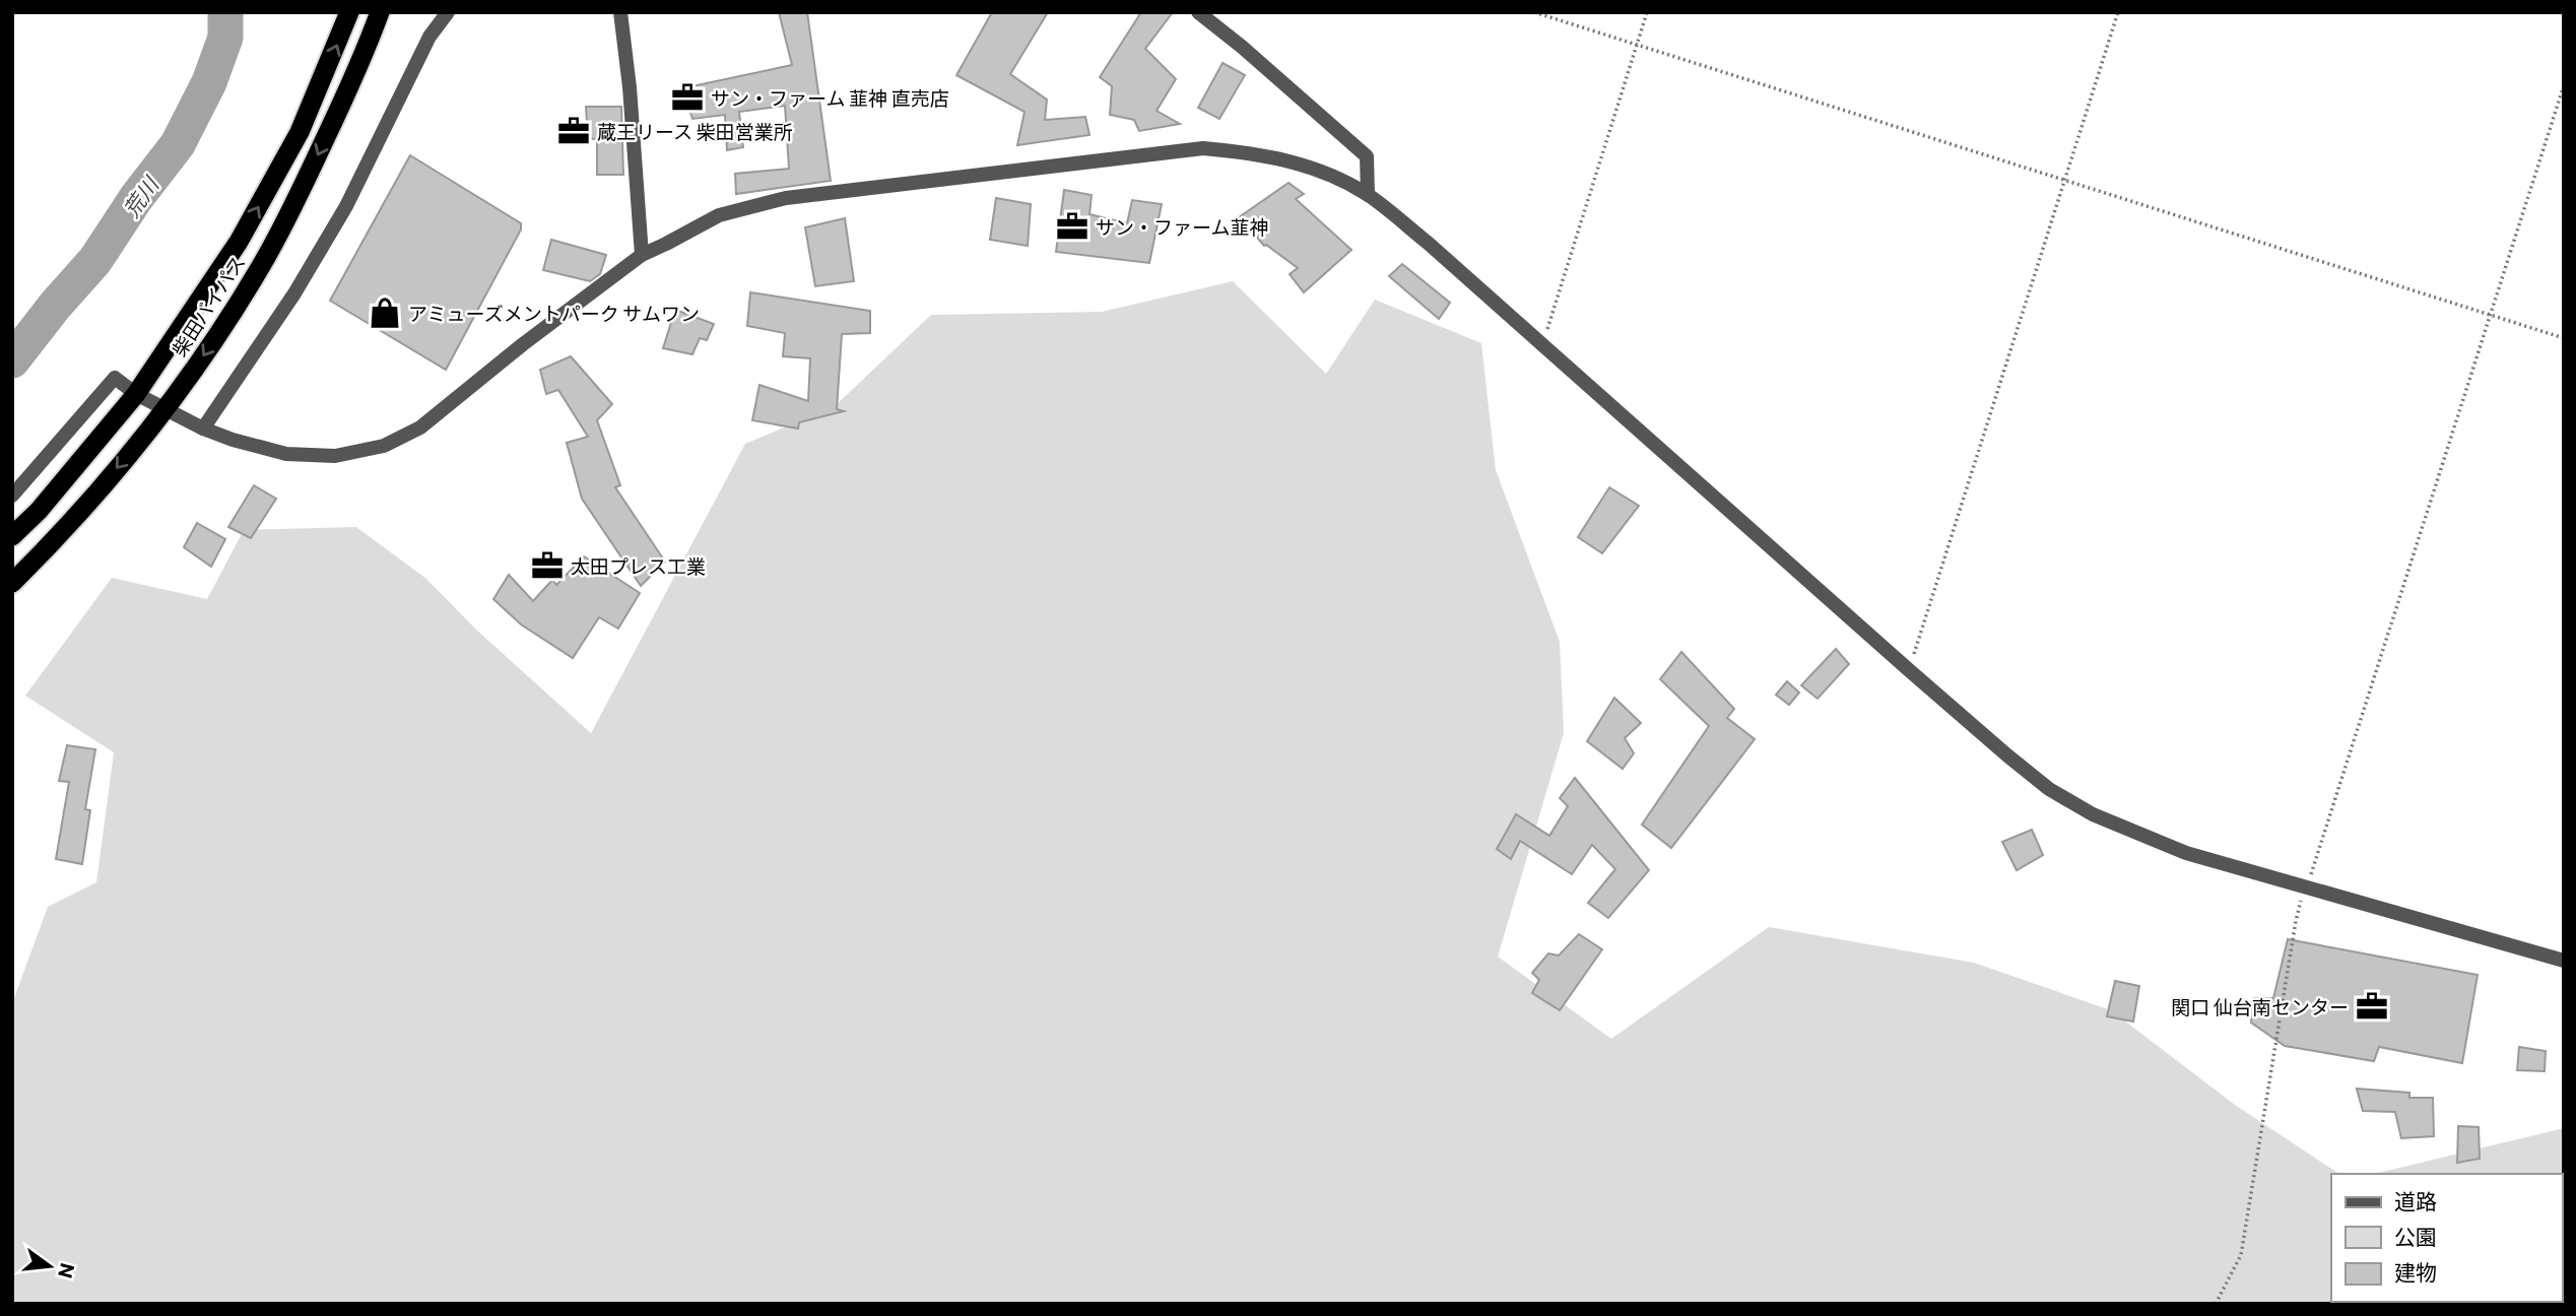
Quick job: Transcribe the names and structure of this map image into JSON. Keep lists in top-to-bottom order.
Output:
{
  "streets": {
    "highway": ["柴田バイパス"]
  },
  "water": ["荒川"],
  "places": {
    "office": [
      "サン・ファーム 韮神 直売店",
      "蔵王リース 柴田営業所",
      "サン・ファーム韮神",
      "太田プレス工業",
      "関口 仙台南センター"
    ],
    "shop": ["アミューズメントパーク サムワン"]
  },
  "legend": ["道路", "公園", "建物"],
  "north": "right"
}
